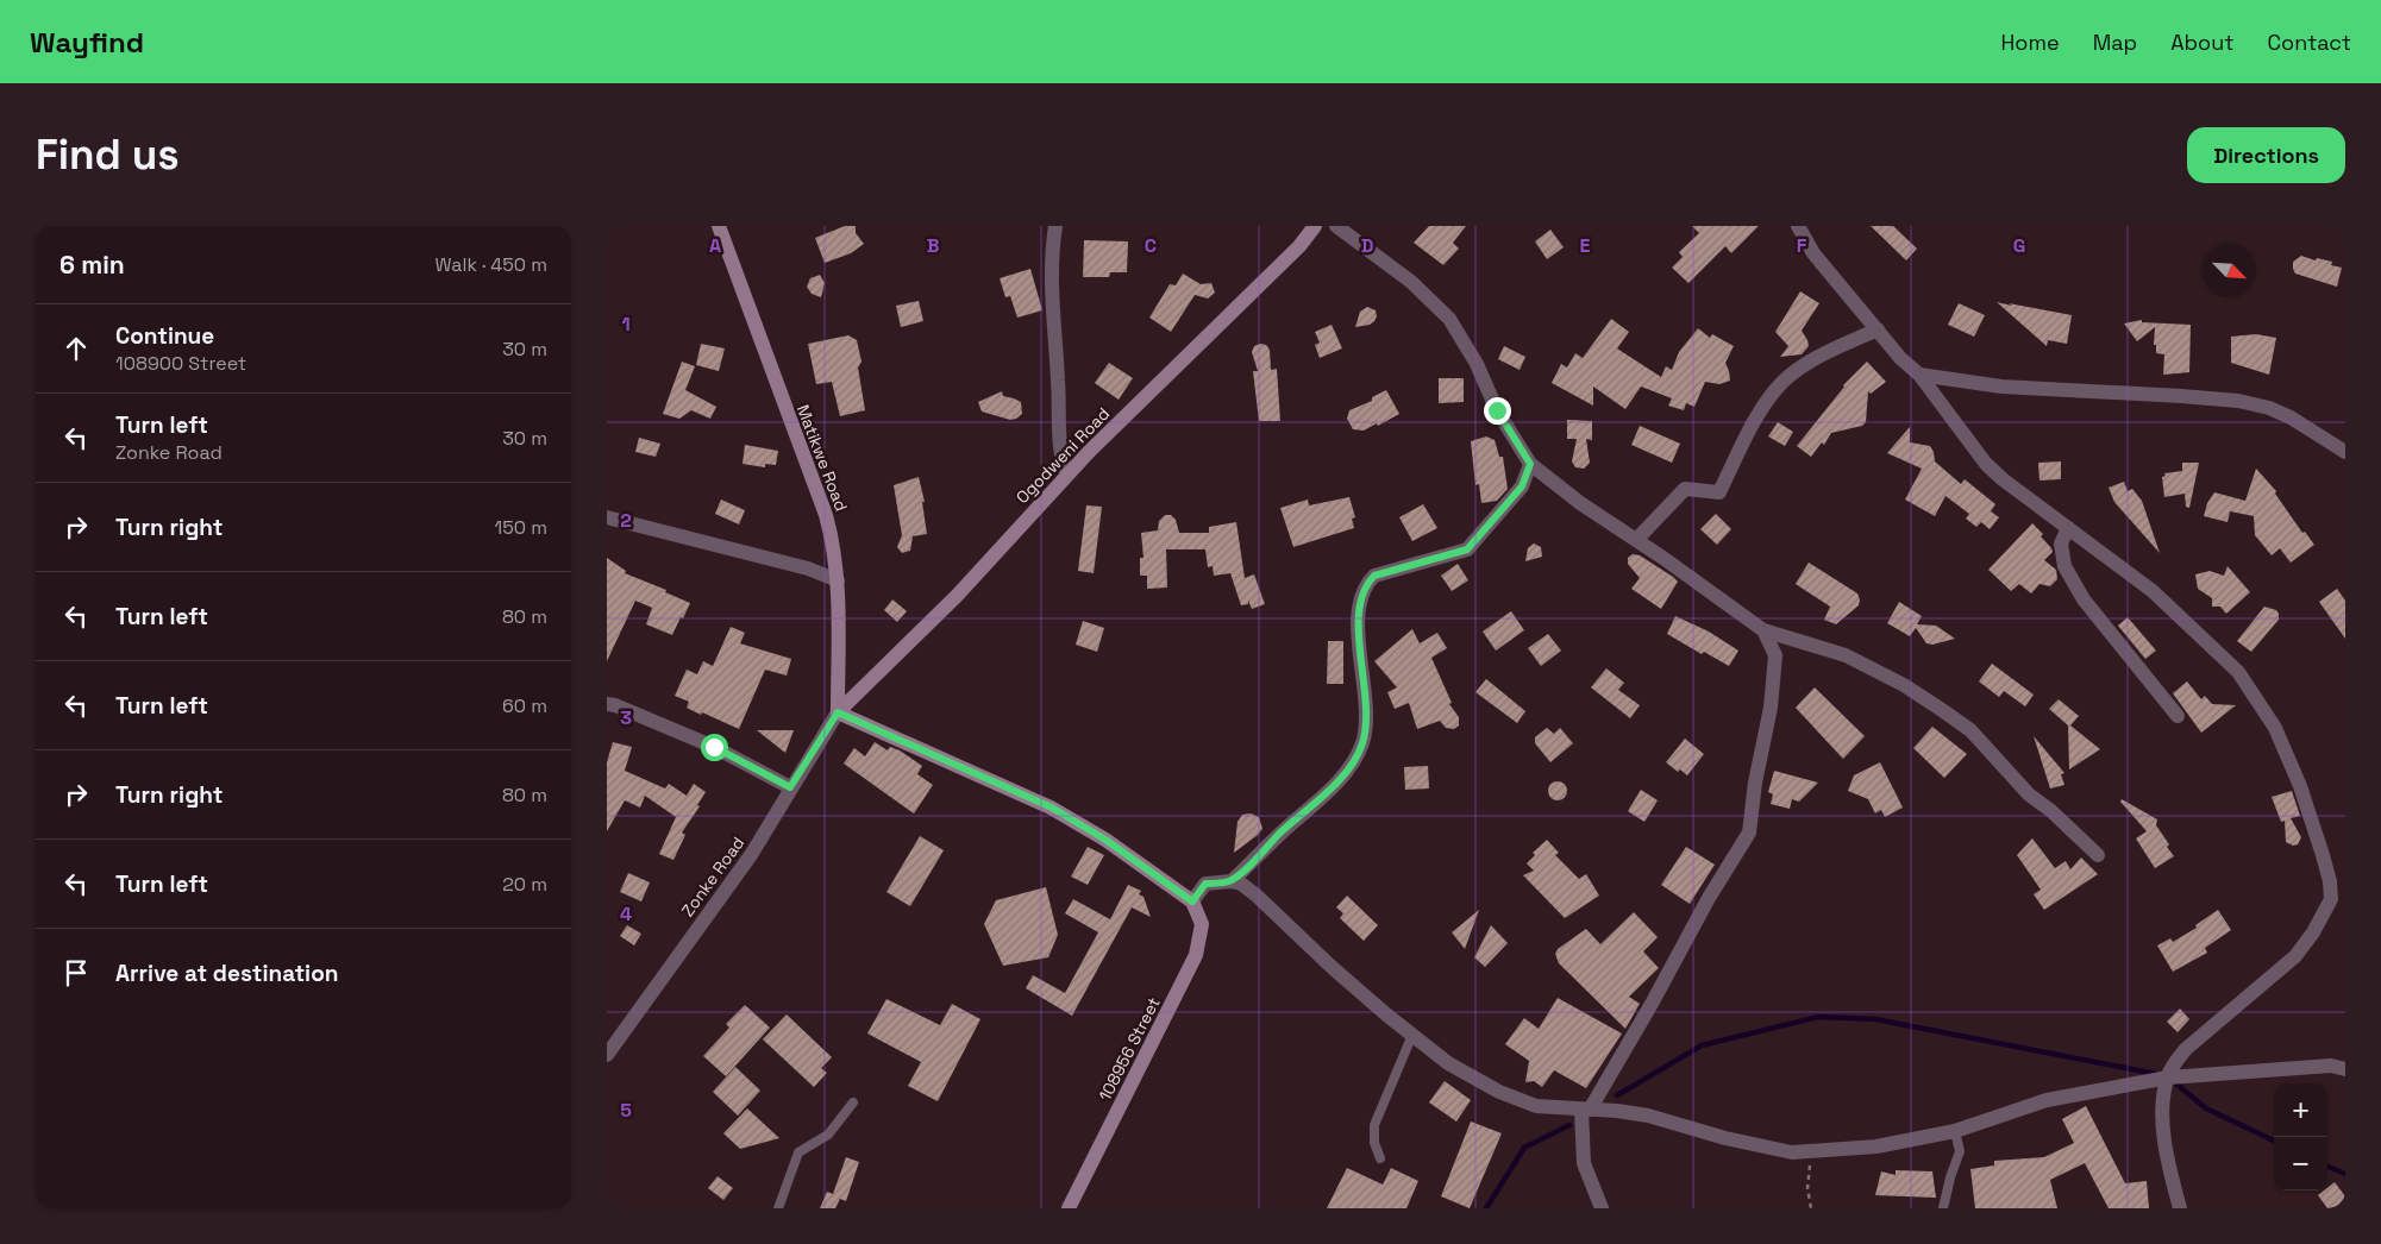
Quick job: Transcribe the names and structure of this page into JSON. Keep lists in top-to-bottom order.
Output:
{
  "streets": {
    "street": [
      "Ogodweni Road",
      "Matikwe Road",
      "Zonke Road",
      "108956 Street"
    ]
  },
  "crossings": [
    ["Ogodweni Road", "Matikwe Road"],
    ["Ogodweni Road", "Zonke Road"],
    ["Matikwe Road", "Zonke Road"]
  ],
  "north": "bottom right",
  "page": {
    "header": "Wayfind",
    "nav": [
      "Home",
      "Map",
      "About",
      "Contact"
    ],
    "buttons": "Directions",
    "title": "Find us",
    "heading": ["6 min", "Walk · 450 m"],
    "list": [
      ["Continue", "108900 Street", "30 m"],
      ["Turn left", "Zonke Road", "30 m"],
      ["Turn right", "150 m"],
      ["Turn left", "80 m"],
      ["Turn left", "60 m"],
      ["Turn right", "80 m"],
      ["Turn left", "20 m"],
      "Arrive at destination"
    ],
    "map_buttons": ["+", "−"]
  },
  "grid": {
    "columns": [
      "A",
      "B",
      "C",
      "D",
      "E",
      "F",
      "G"
    ],
    "rows": [
      "1",
      "2",
      "3",
      "4",
      "5"
    ]
  }
}
